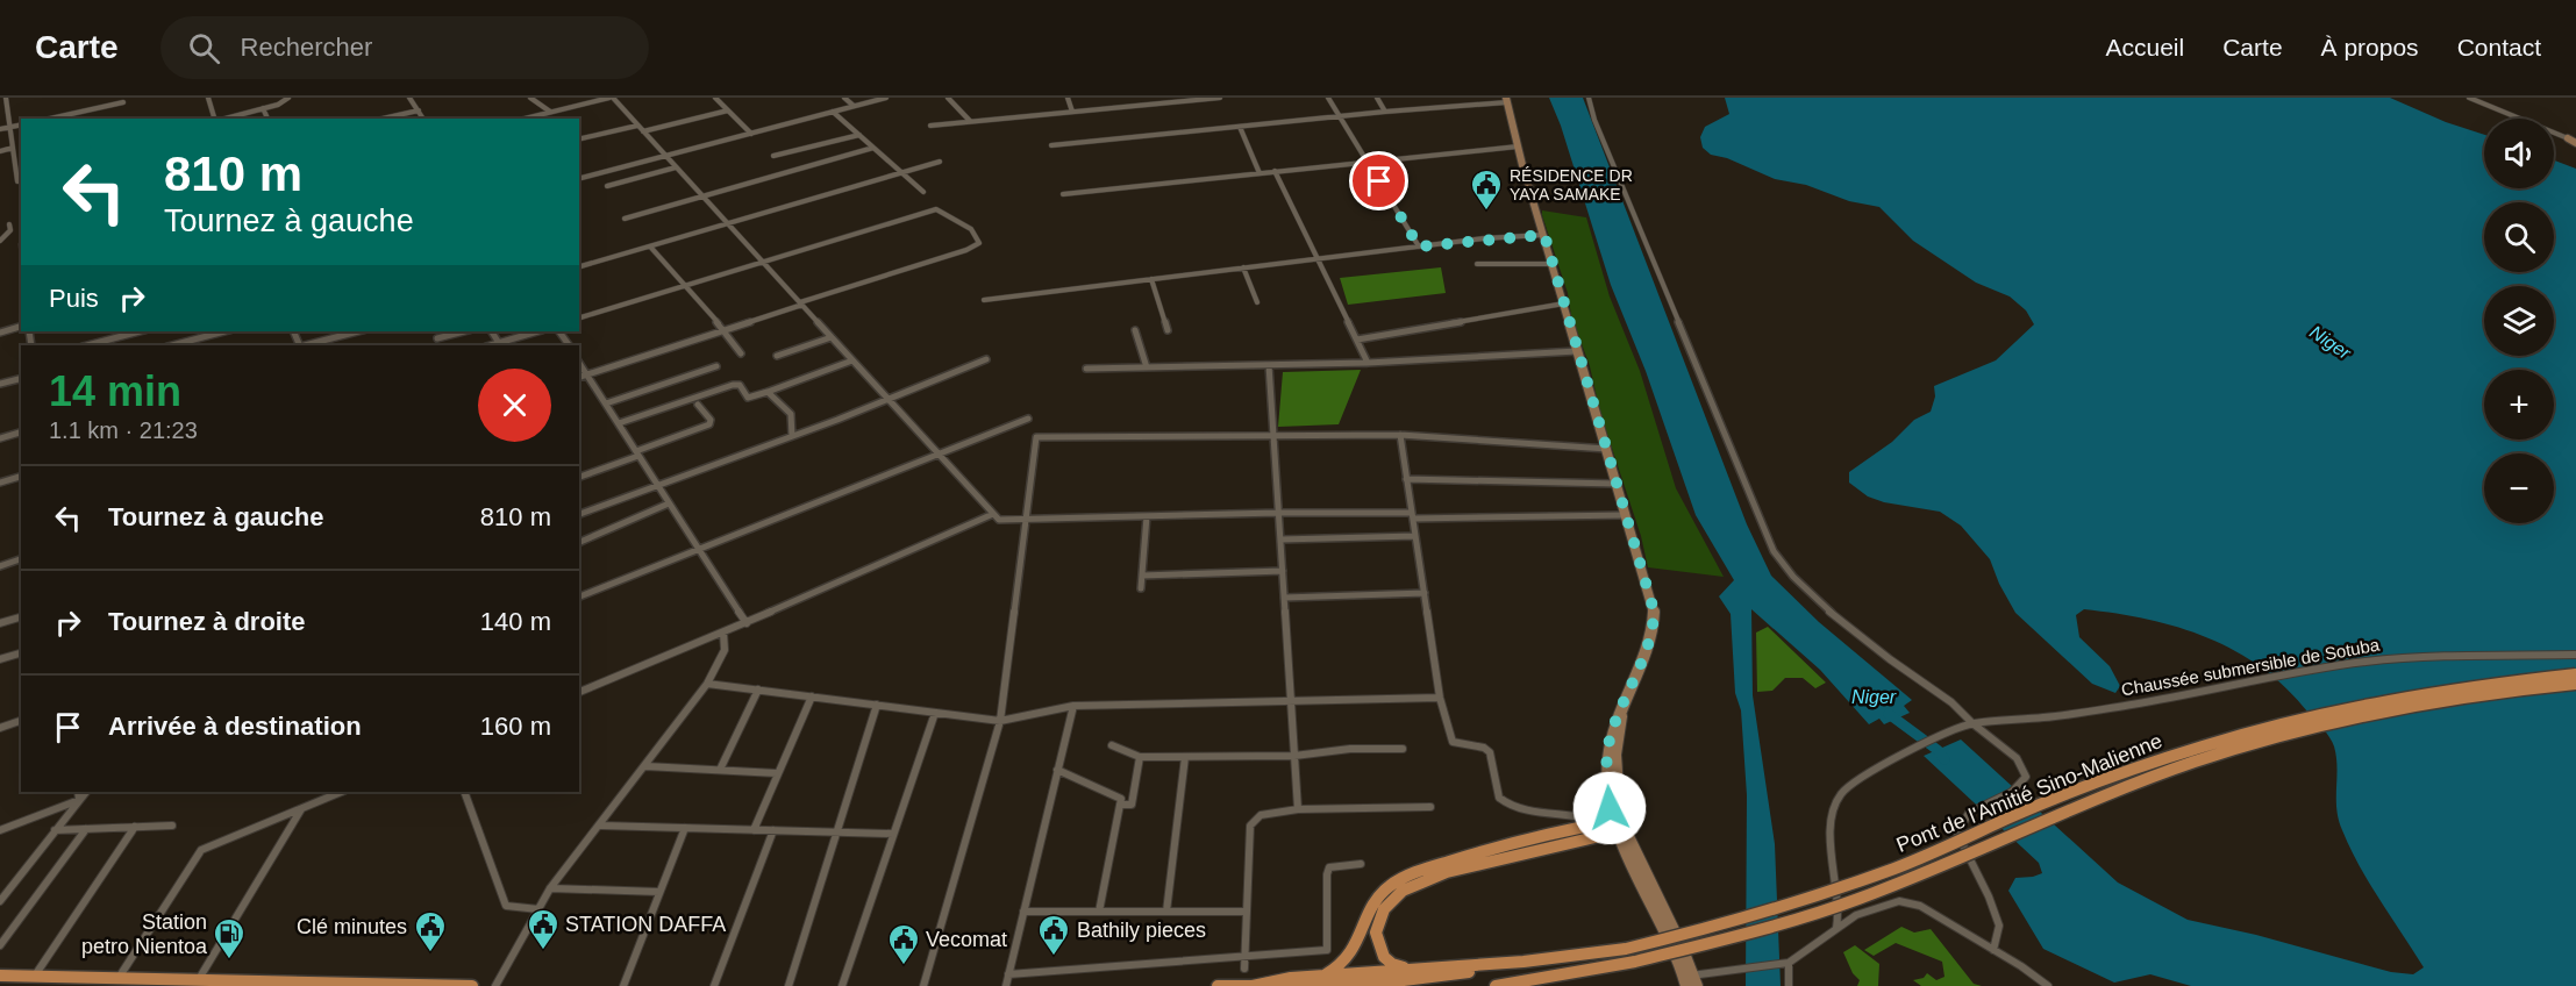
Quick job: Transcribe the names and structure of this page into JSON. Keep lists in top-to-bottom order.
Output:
{
  "streets": {
    "main road": ["Pont de l'Amitié Sino-Malienne"],
    "street": ["Chaussée submersible de Sotuba"]
  },
  "water": ["Niger"],
  "places": {
    "public building": [
      "RÉSIDENCE DR YAYA SAMAKE",
      "STATION DAFFA",
      "Clé minutes",
      "Bathily pieces",
      "Vecomat"
    ],
    "fuel station": ["Station petro Nientoa"]
  },
  "page": {
    "header": "Carte",
    "search": "Rechercher",
    "nav": [
      "Accueil",
      "Carte",
      "À propos",
      "Contact"
    ],
    "map_buttons": ["+", "−"],
    "turn": ["810 m", "Tournez à gauche"],
    "then": "Puis",
    "heading": ["14 min", "1.1 km · 21:23"],
    "list": [
      {
        "name": "Tournez à gauche",
        "value": "810 m"
      },
      {
        "name": "Tournez à droite",
        "value": "140 m"
      },
      {
        "name": "Arrivée à destination",
        "value": "160 m"
      }
    ]
  }
}
